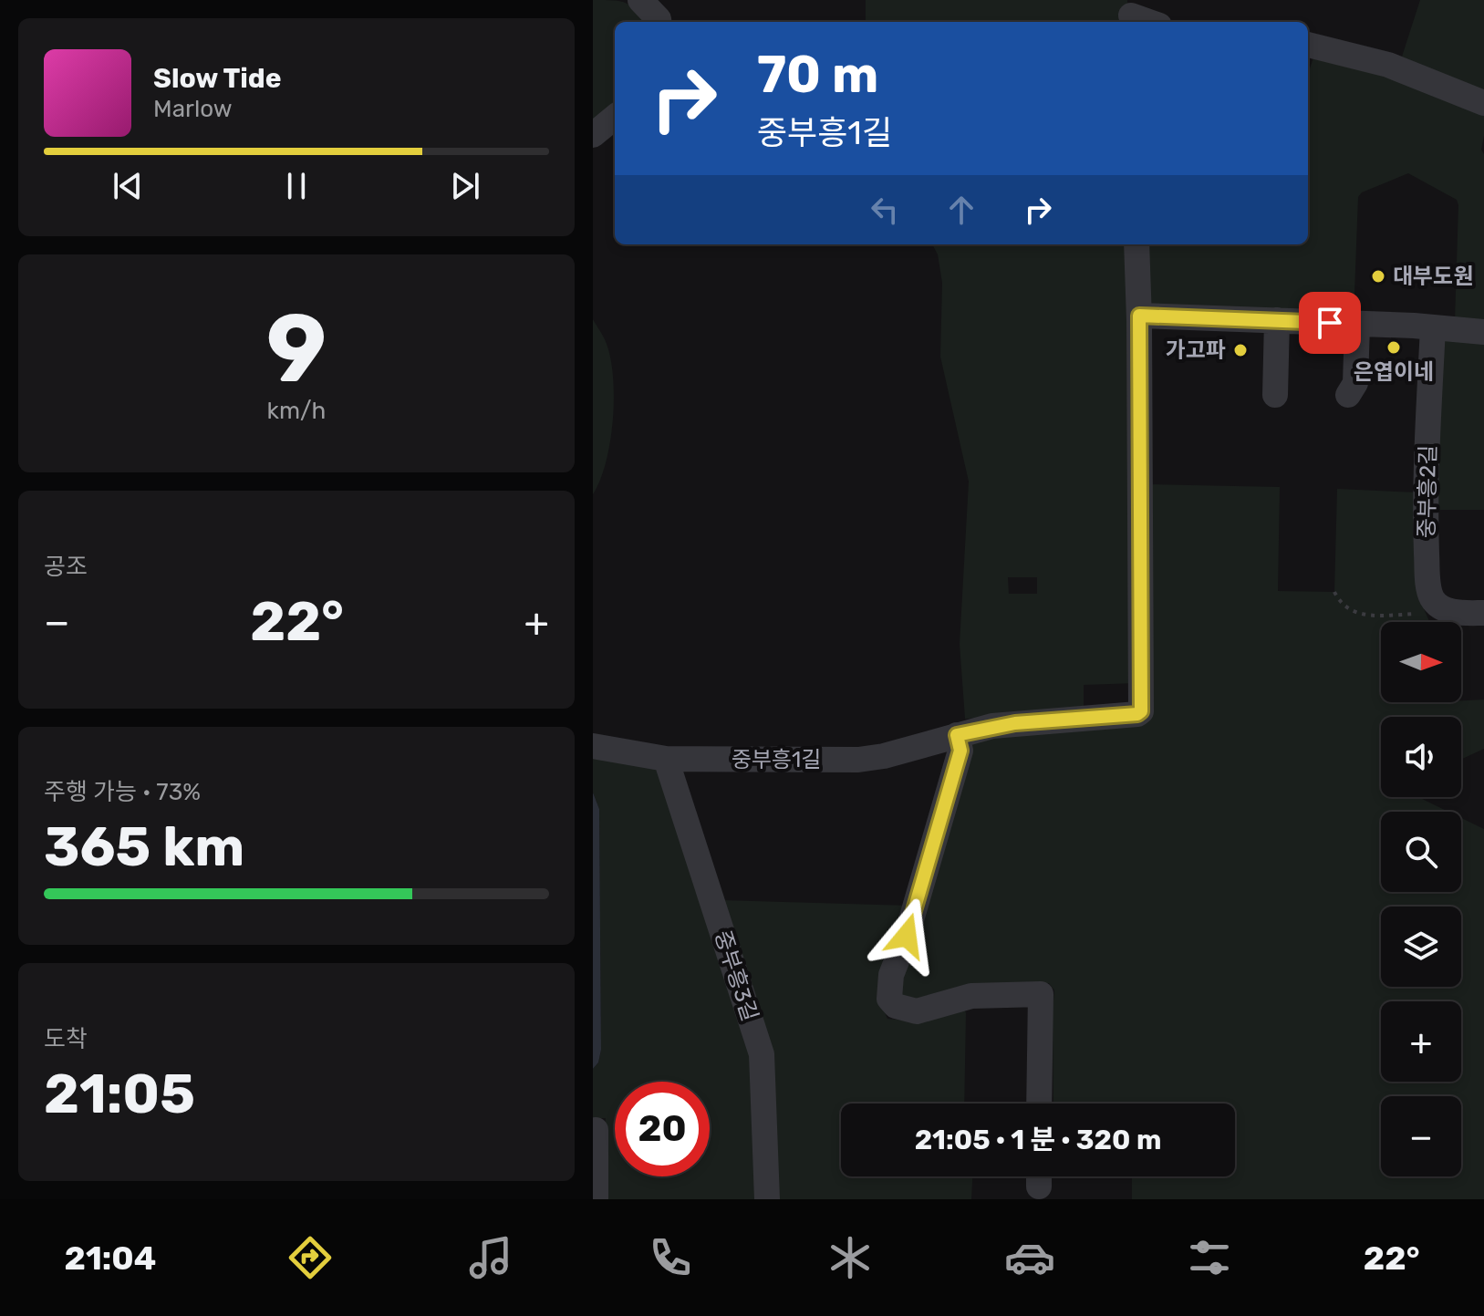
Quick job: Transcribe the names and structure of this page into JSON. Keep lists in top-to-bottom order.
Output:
{
  "streets": {
    "street": ["중부흥2길", "중부흥1길", "중부흥3길"]
  },
  "crossings": [
    ["중부흥1길", "중부흥3길"]
  ],
  "places": ["대부도원", "은엽이네", "가고파"],
  "north": "right",
  "page": {
    "turn": ["70 m", "중부흥1길"],
    "song": ["Slow Tide", "Marlow"],
    "tile": [
      ["9", "km/h"],
      "공조",
      ["주행 가능 · 73%", "365 km"],
      ["도착", "21:05"]
    ],
    "heat": ["−", "22°", "+"],
    "map_buttons": ["+", "−"],
    "limit": "20",
    "trip": "21:05 · 1 분 · 320 m",
    "tabs": ["21:04", "22°"]
  }
}
